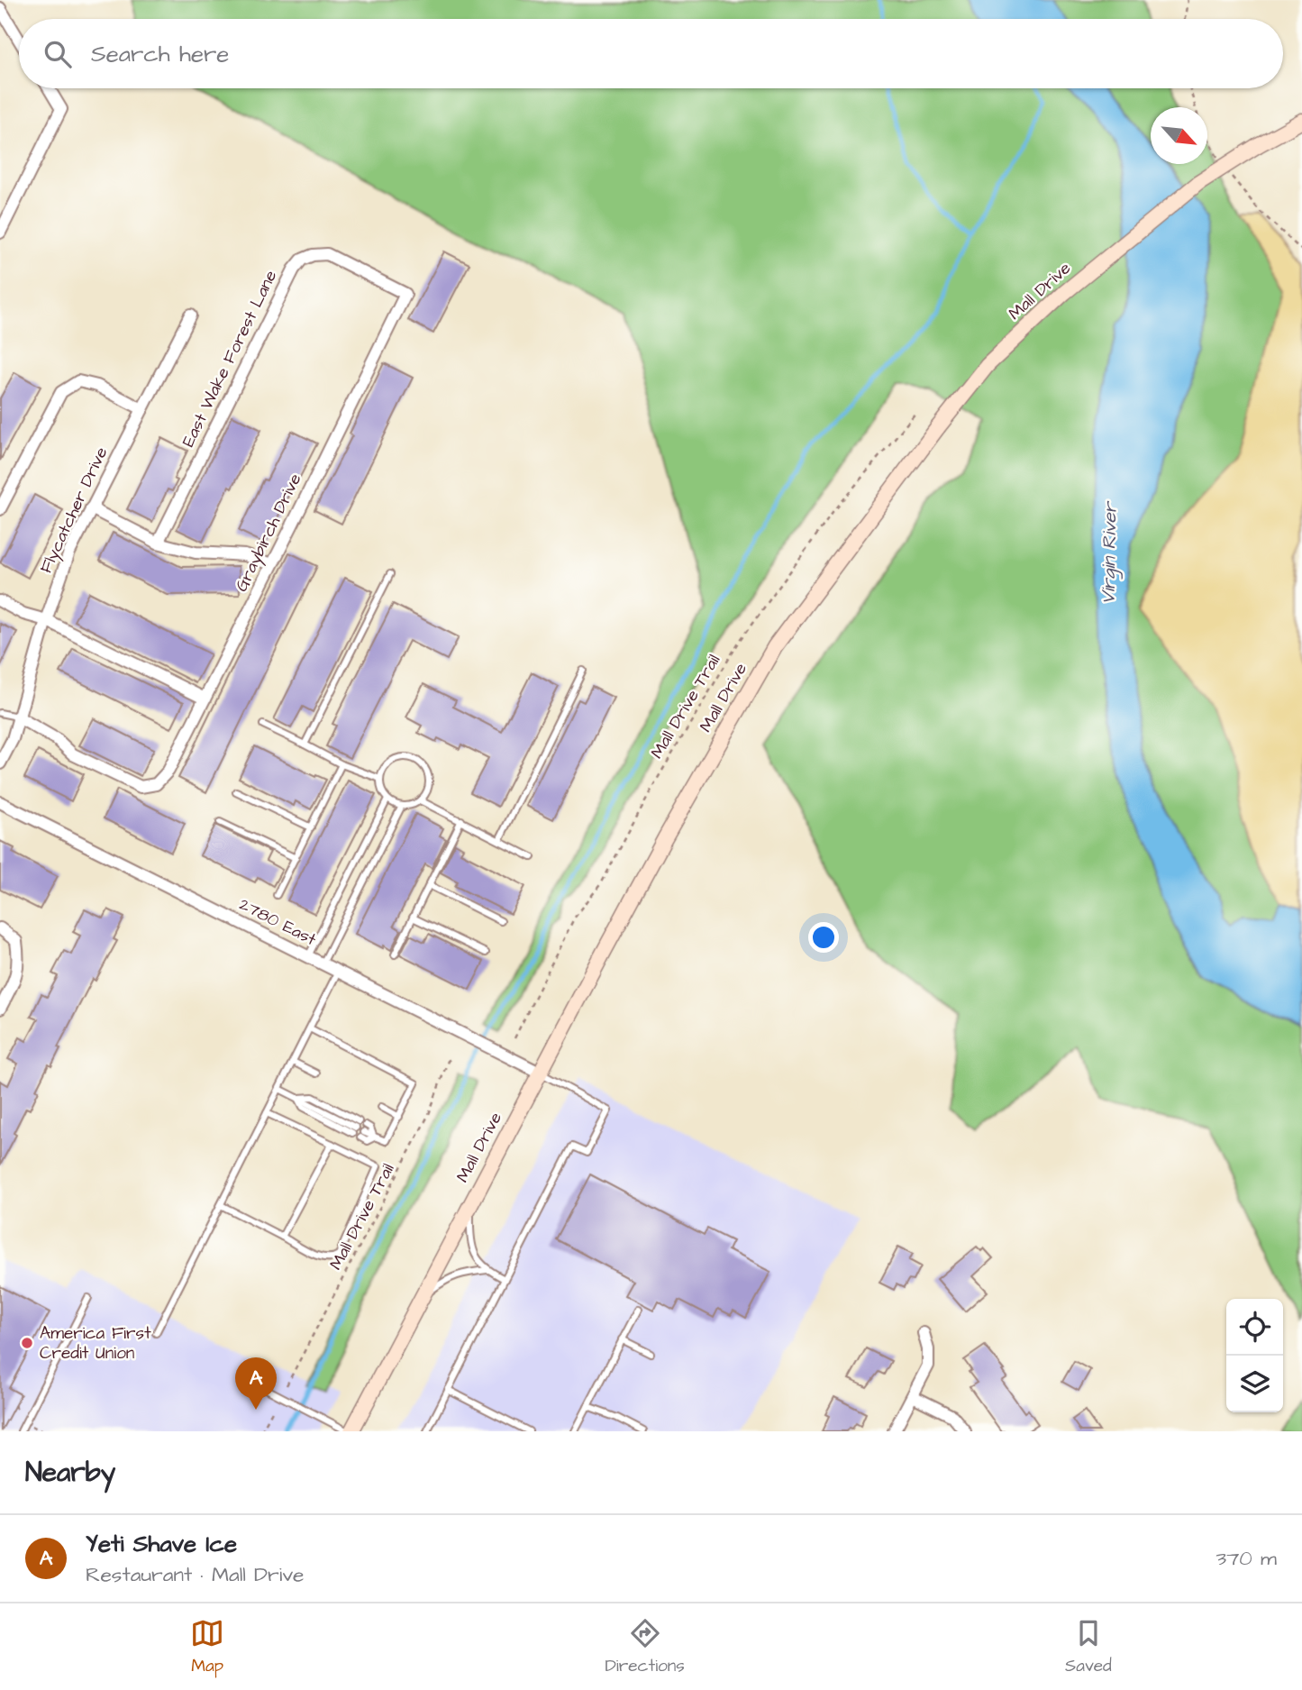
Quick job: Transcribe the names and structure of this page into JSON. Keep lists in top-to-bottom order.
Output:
{
  "streets": {
    "main road": ["Mall Drive"],
    "street": [
      "East Wake Forest Lane",
      "Flycatcher Drive",
      "Graybirch Drive",
      "2780 East"
    ],
    "path": ["Mall Drive Trail"]
  },
  "crossings": [
    ["Mall Drive", "2780 East"],
    ["East Wake Forest Lane", "Graybirch Drive"],
    ["Flycatcher Drive", "Graybirch Drive"]
  ],
  "water": ["Virgin River"],
  "places": ["America First Credit Union"],
  "north": "bottom right",
  "page": {
    "search": "Search here",
    "pins": "A",
    "heading": "Nearby",
    "list": [
      {
        "mark": "A",
        "name": "Yeti Shave Ice",
        "note": "Restaurant · Mall Drive",
        "value": "370 m"
      }
    ],
    "nav": ["Map", "Directions", "Saved"]
  }
}
